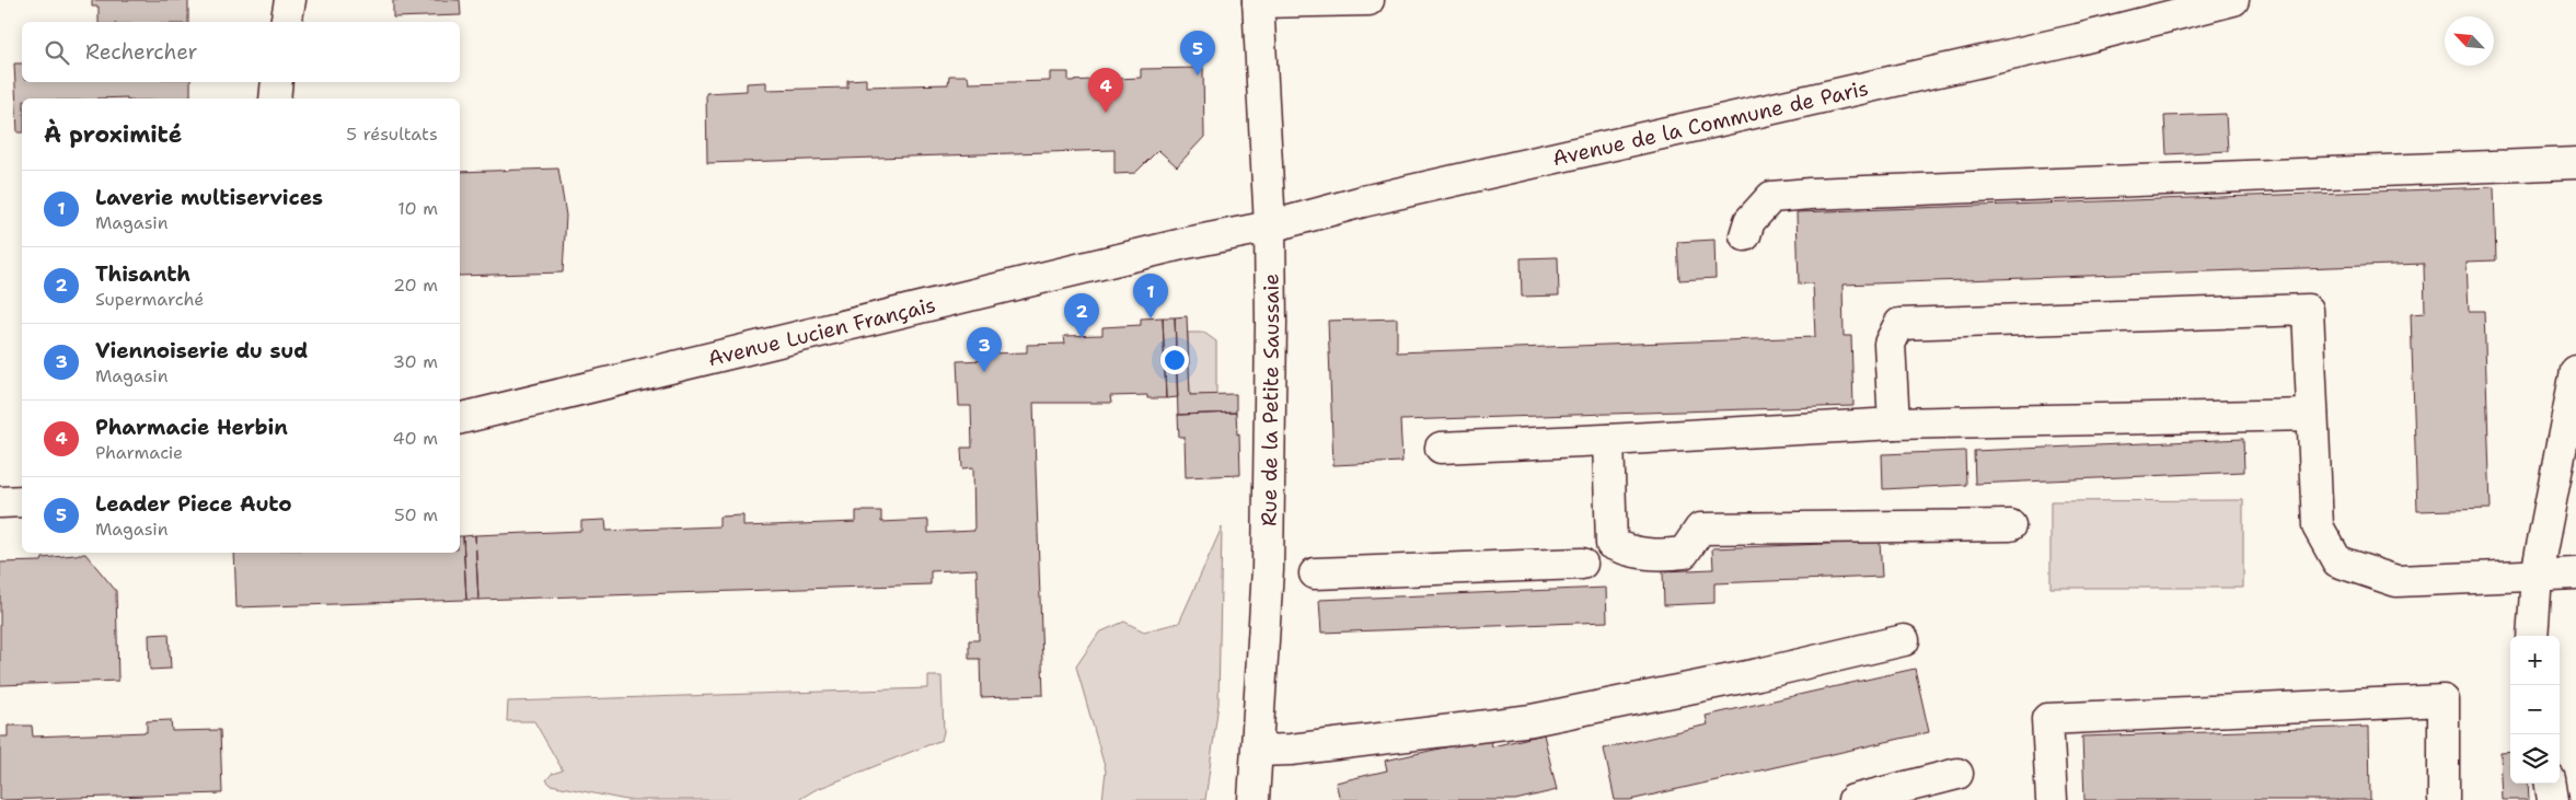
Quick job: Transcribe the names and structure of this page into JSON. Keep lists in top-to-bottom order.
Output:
{
  "streets": {
    "street": ["Avenue de la Commune de Paris", "Avenue Lucien Français", "Rue de la Petite Saussaie"]
  },
  "crossings": [
    ["Avenue de la Commune de Paris", "Avenue Lucien Français"],
    ["Avenue de la Commune de Paris", "Rue de la Petite Saussaie"]
  ],
  "north": "top left",
  "page": {
    "search": "Rechercher",
    "pins": [
      "5",
      "4",
      "1",
      "2",
      "3"
    ],
    "heading": ["À proximité", "5 résultats"],
    "list": [
      {
        "mark": "1",
        "name": "Laverie multiservices",
        "note": "Magasin",
        "value": "10 m"
      },
      {
        "mark": "2",
        "name": "Thisanth",
        "note": "Supermarché",
        "value": "20 m"
      },
      {
        "mark": "3",
        "name": "Viennoiserie du sud",
        "note": "Magasin",
        "value": "30 m"
      },
      {
        "mark": "4",
        "name": "Pharmacie Herbin",
        "note": "Pharmacie",
        "value": "40 m"
      },
      {
        "mark": "5",
        "name": "Leader Piece Auto",
        "note": "Magasin",
        "value": "50 m"
      }
    ],
    "map_buttons": ["+", "−"]
  }
}
